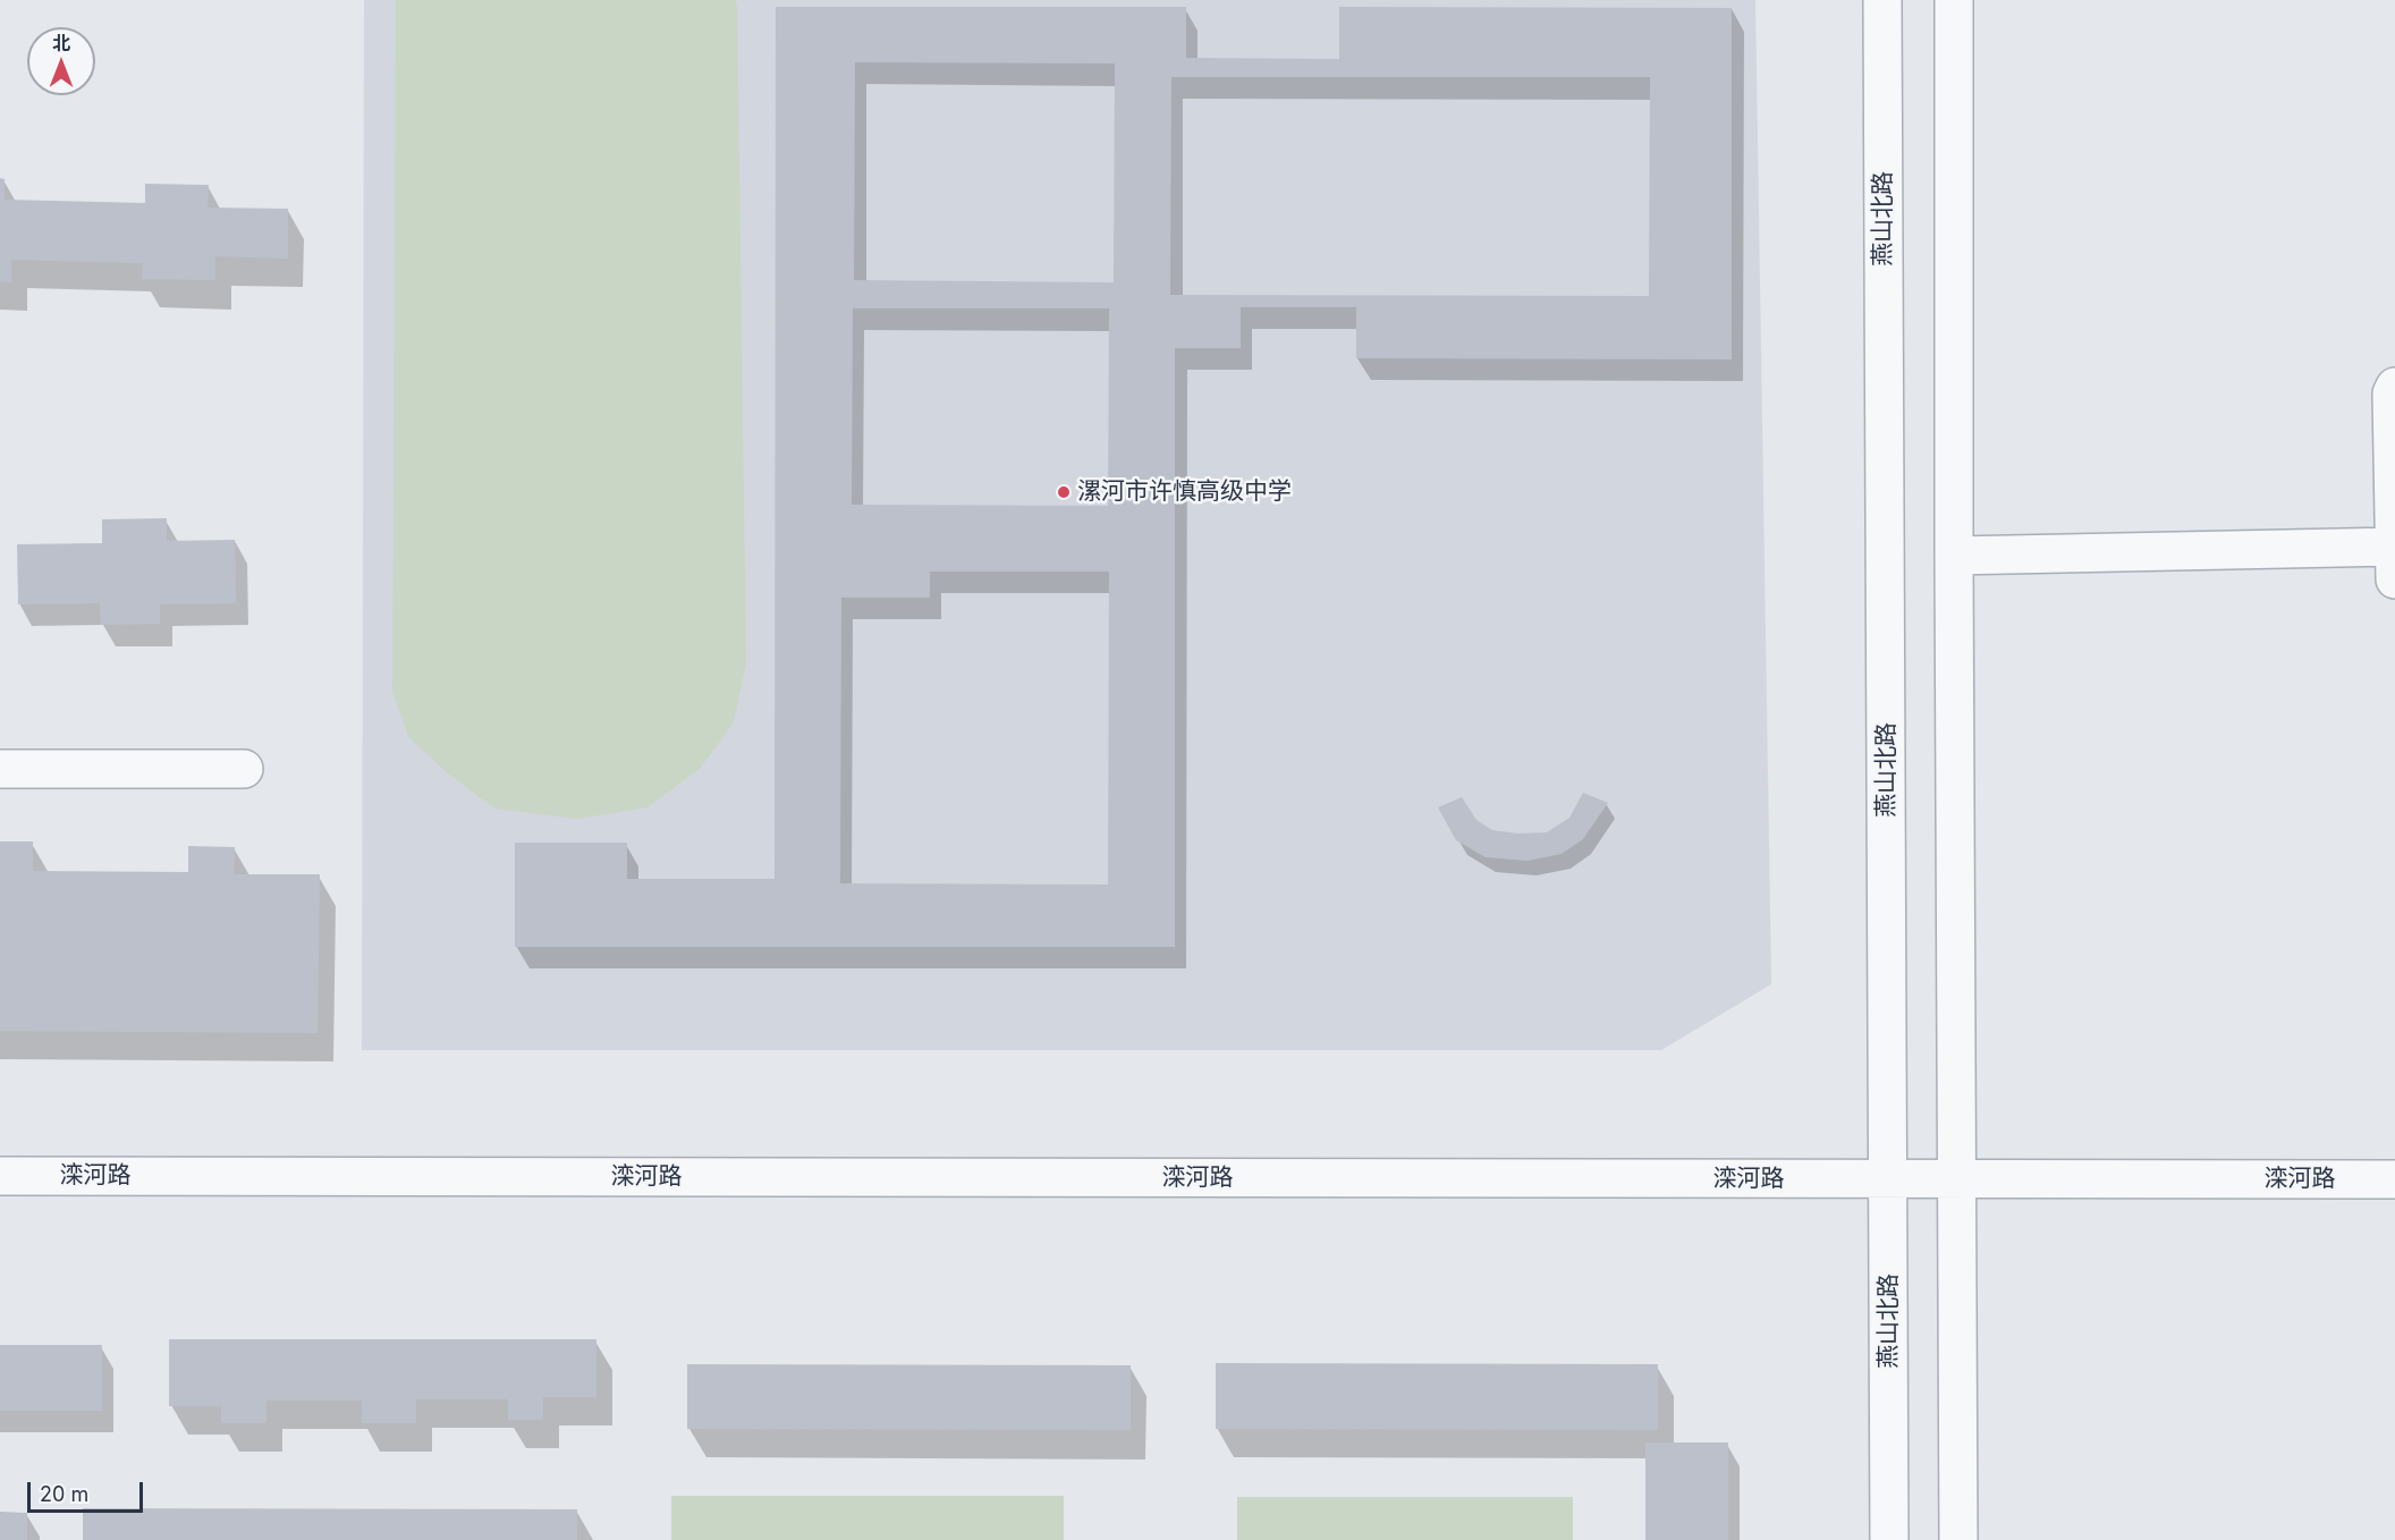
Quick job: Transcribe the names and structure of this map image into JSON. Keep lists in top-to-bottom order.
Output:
{
  "streets": {
    "street": ["燕山北路", "滦河路"]
  },
  "crossings": [
    ["燕山北路", "滦河路"]
  ],
  "places": ["漯河市许慎高级中学"],
  "scale_bar": "20 m",
  "north": "top"
}
